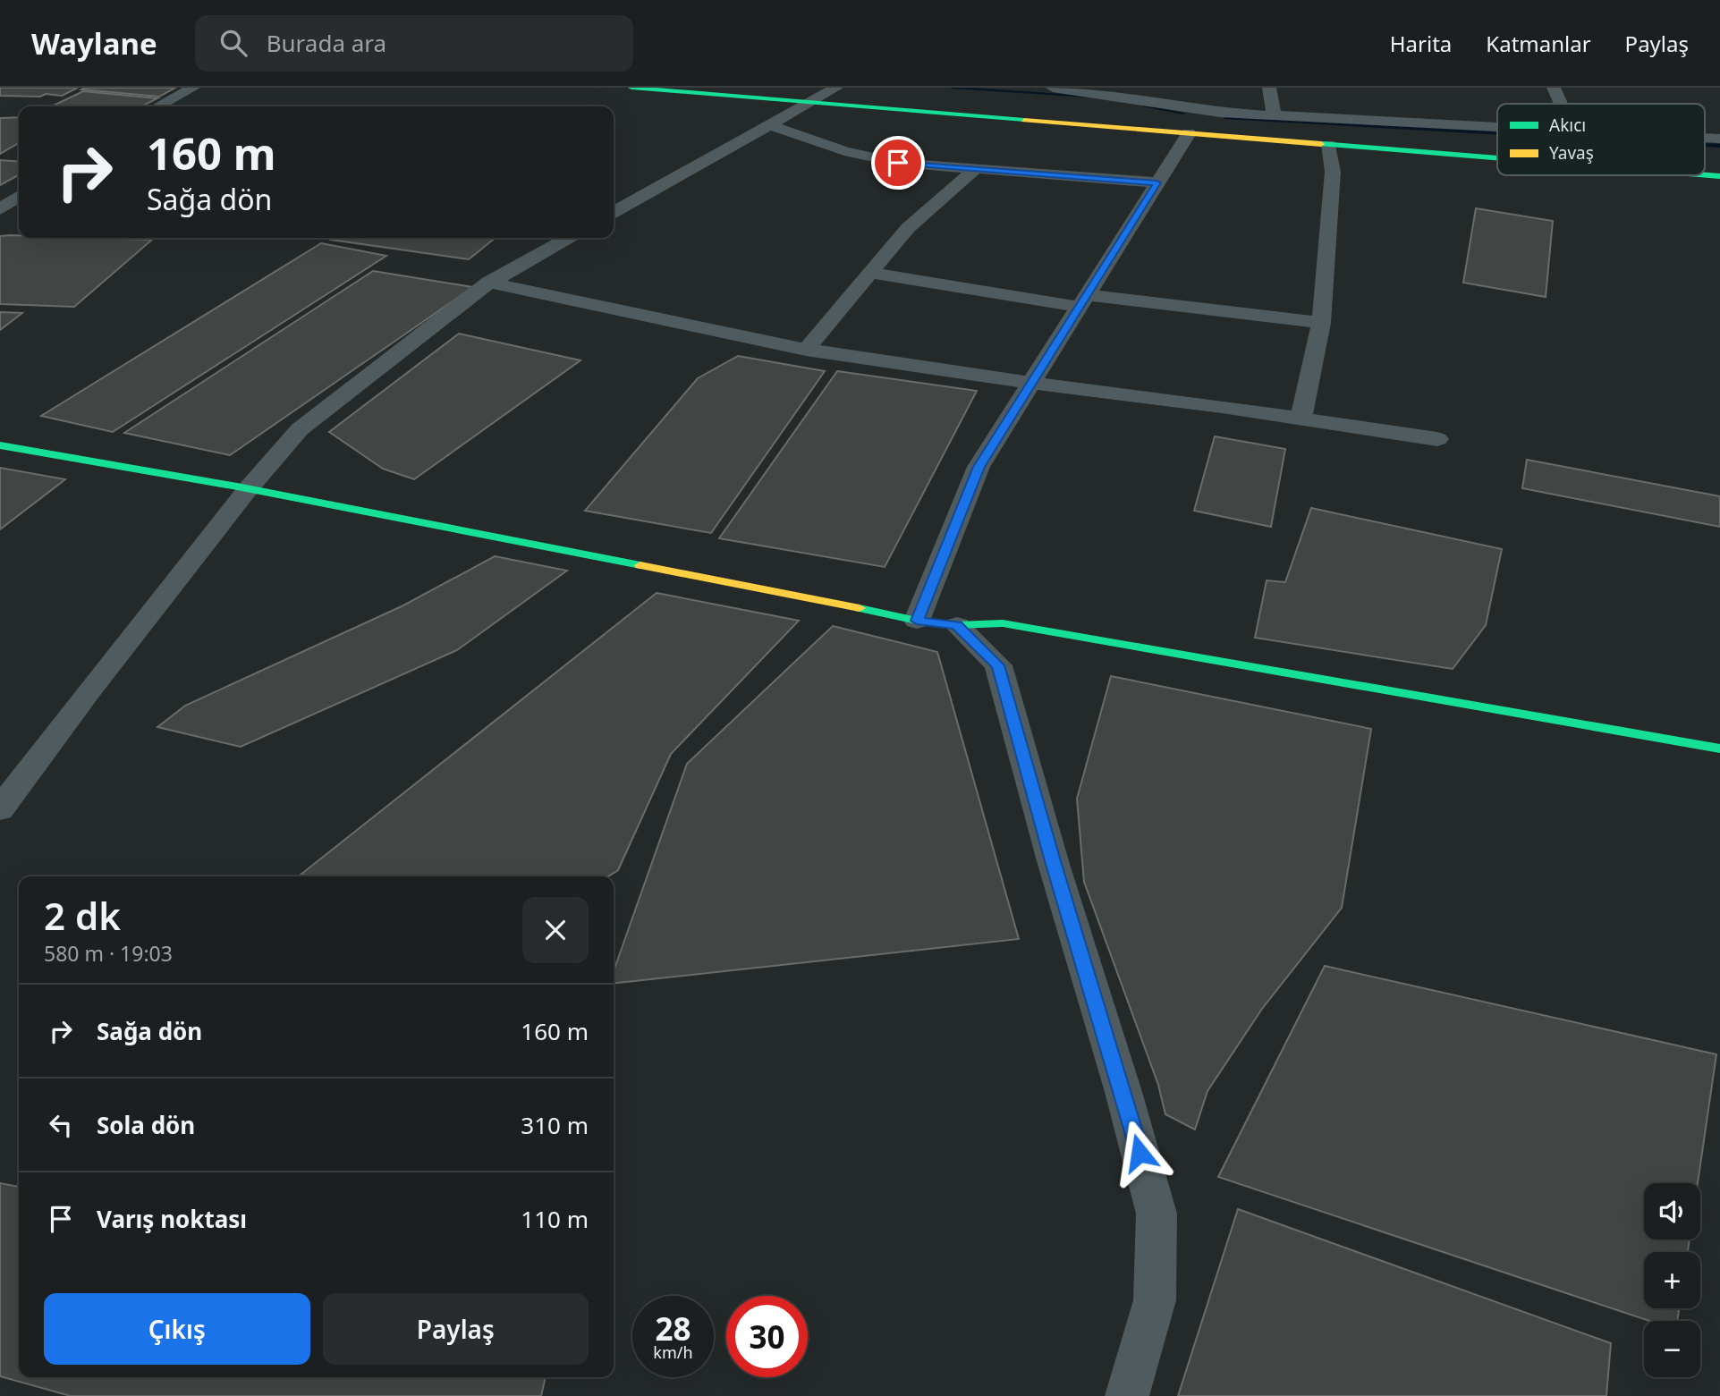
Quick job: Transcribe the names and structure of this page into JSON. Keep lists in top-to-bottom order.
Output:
{
  "legend": ["Akıcı", "Yavaş"],
  "page": {
    "header": "Waylane",
    "search": "Burada ara",
    "nav": ["Harita", "Katmanlar", "Paylaş"],
    "turn": ["160 m", "Sağa dön"],
    "heading": ["2 dk", "580 m · 19:03"],
    "list": [
      {
        "name": "Sağa dön",
        "value": "160 m"
      },
      {
        "name": "Sola dön",
        "value": "310 m"
      },
      {
        "name": "Varış noktası",
        "value": "110 m"
      }
    ],
    "map_buttons": ["+", "−"],
    "buttons": ["Çıkış", "Paylaş"],
    "speed": "28 km/h",
    "limit": "30"
  }
}
